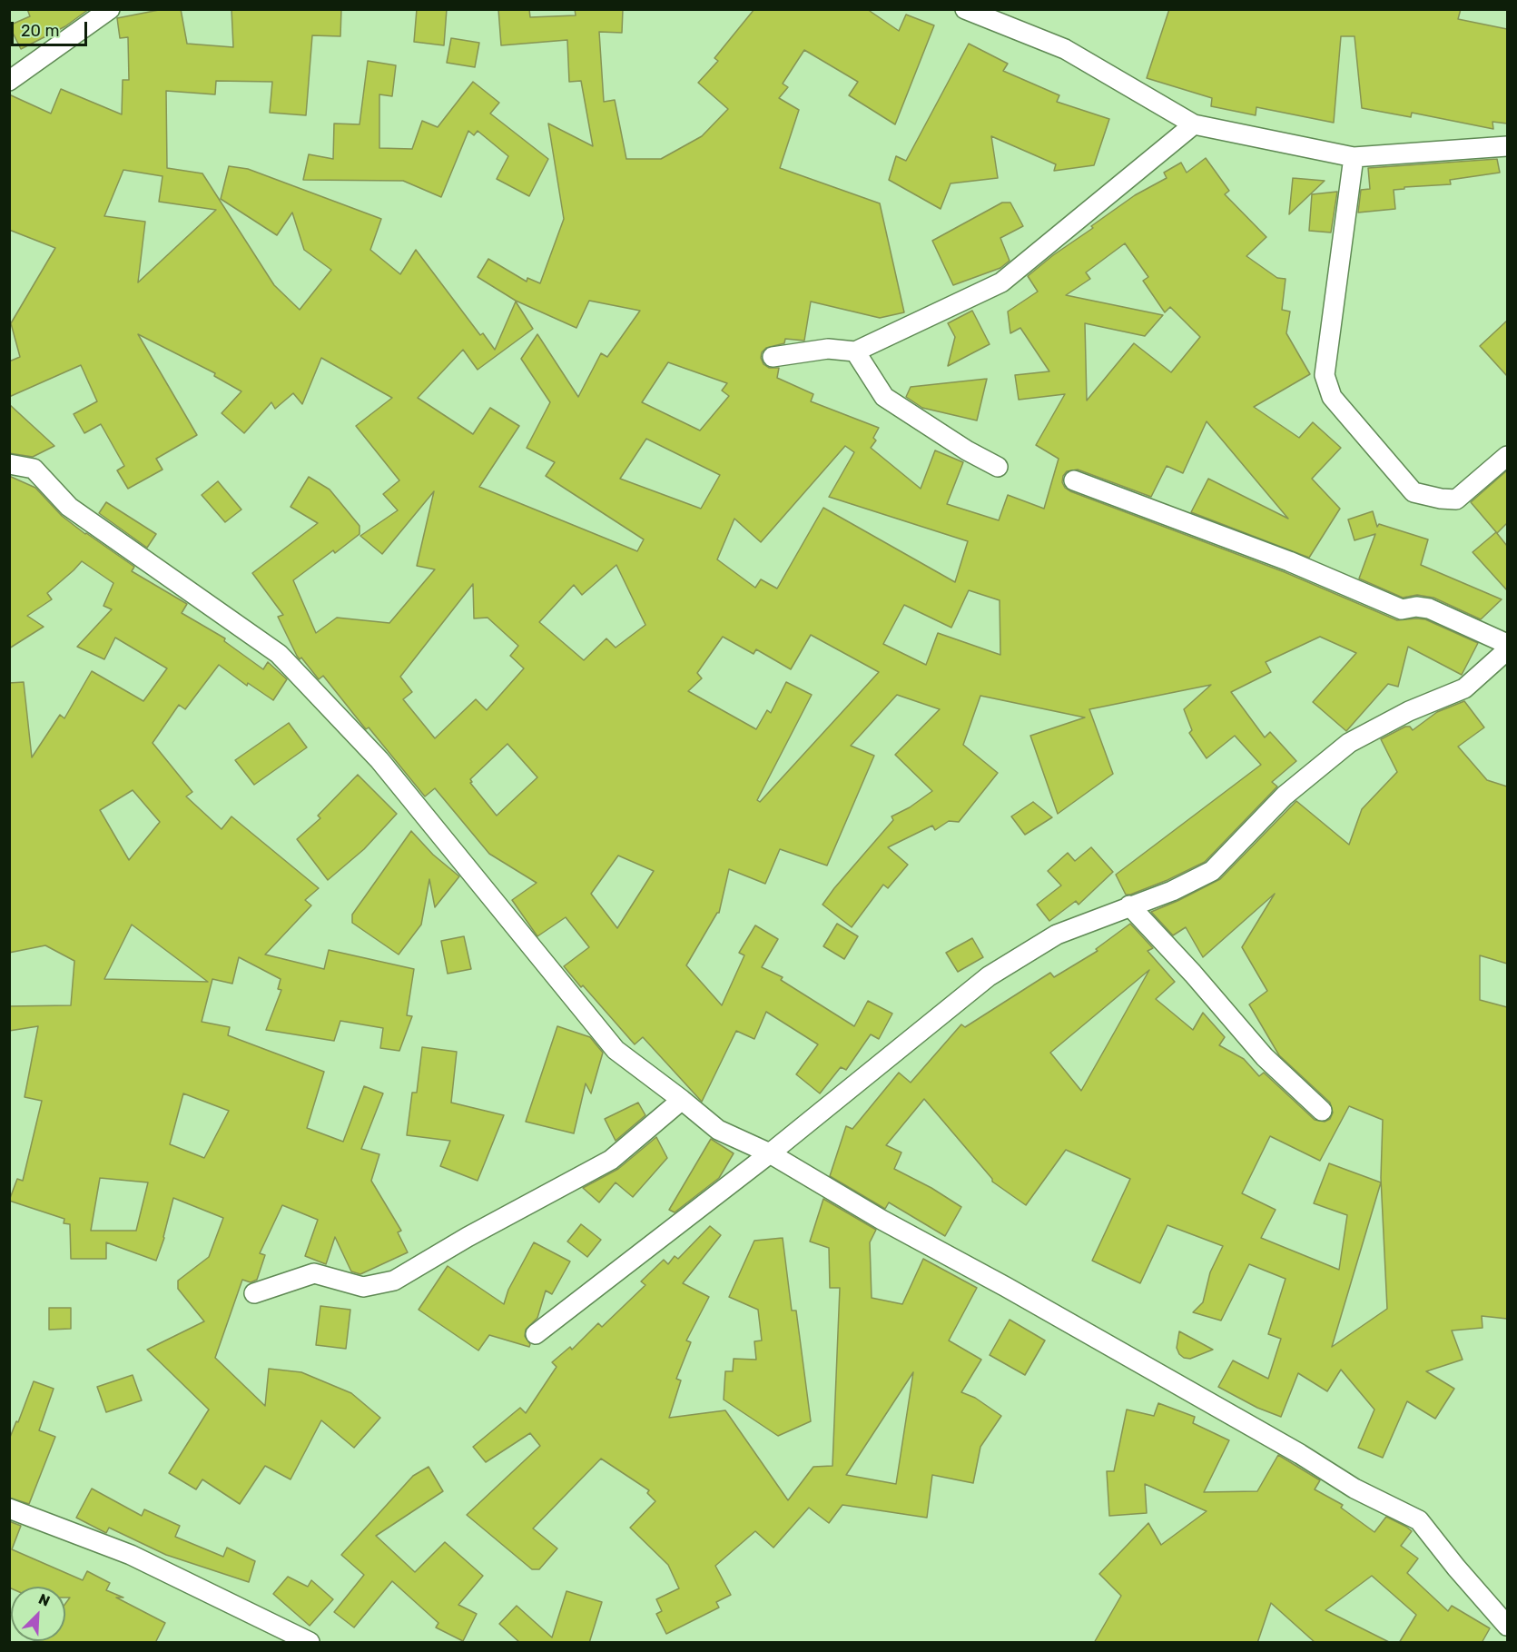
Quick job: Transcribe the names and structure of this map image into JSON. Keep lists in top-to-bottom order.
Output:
{
  "scale_bar": "20 m",
  "north": "top right"
}
